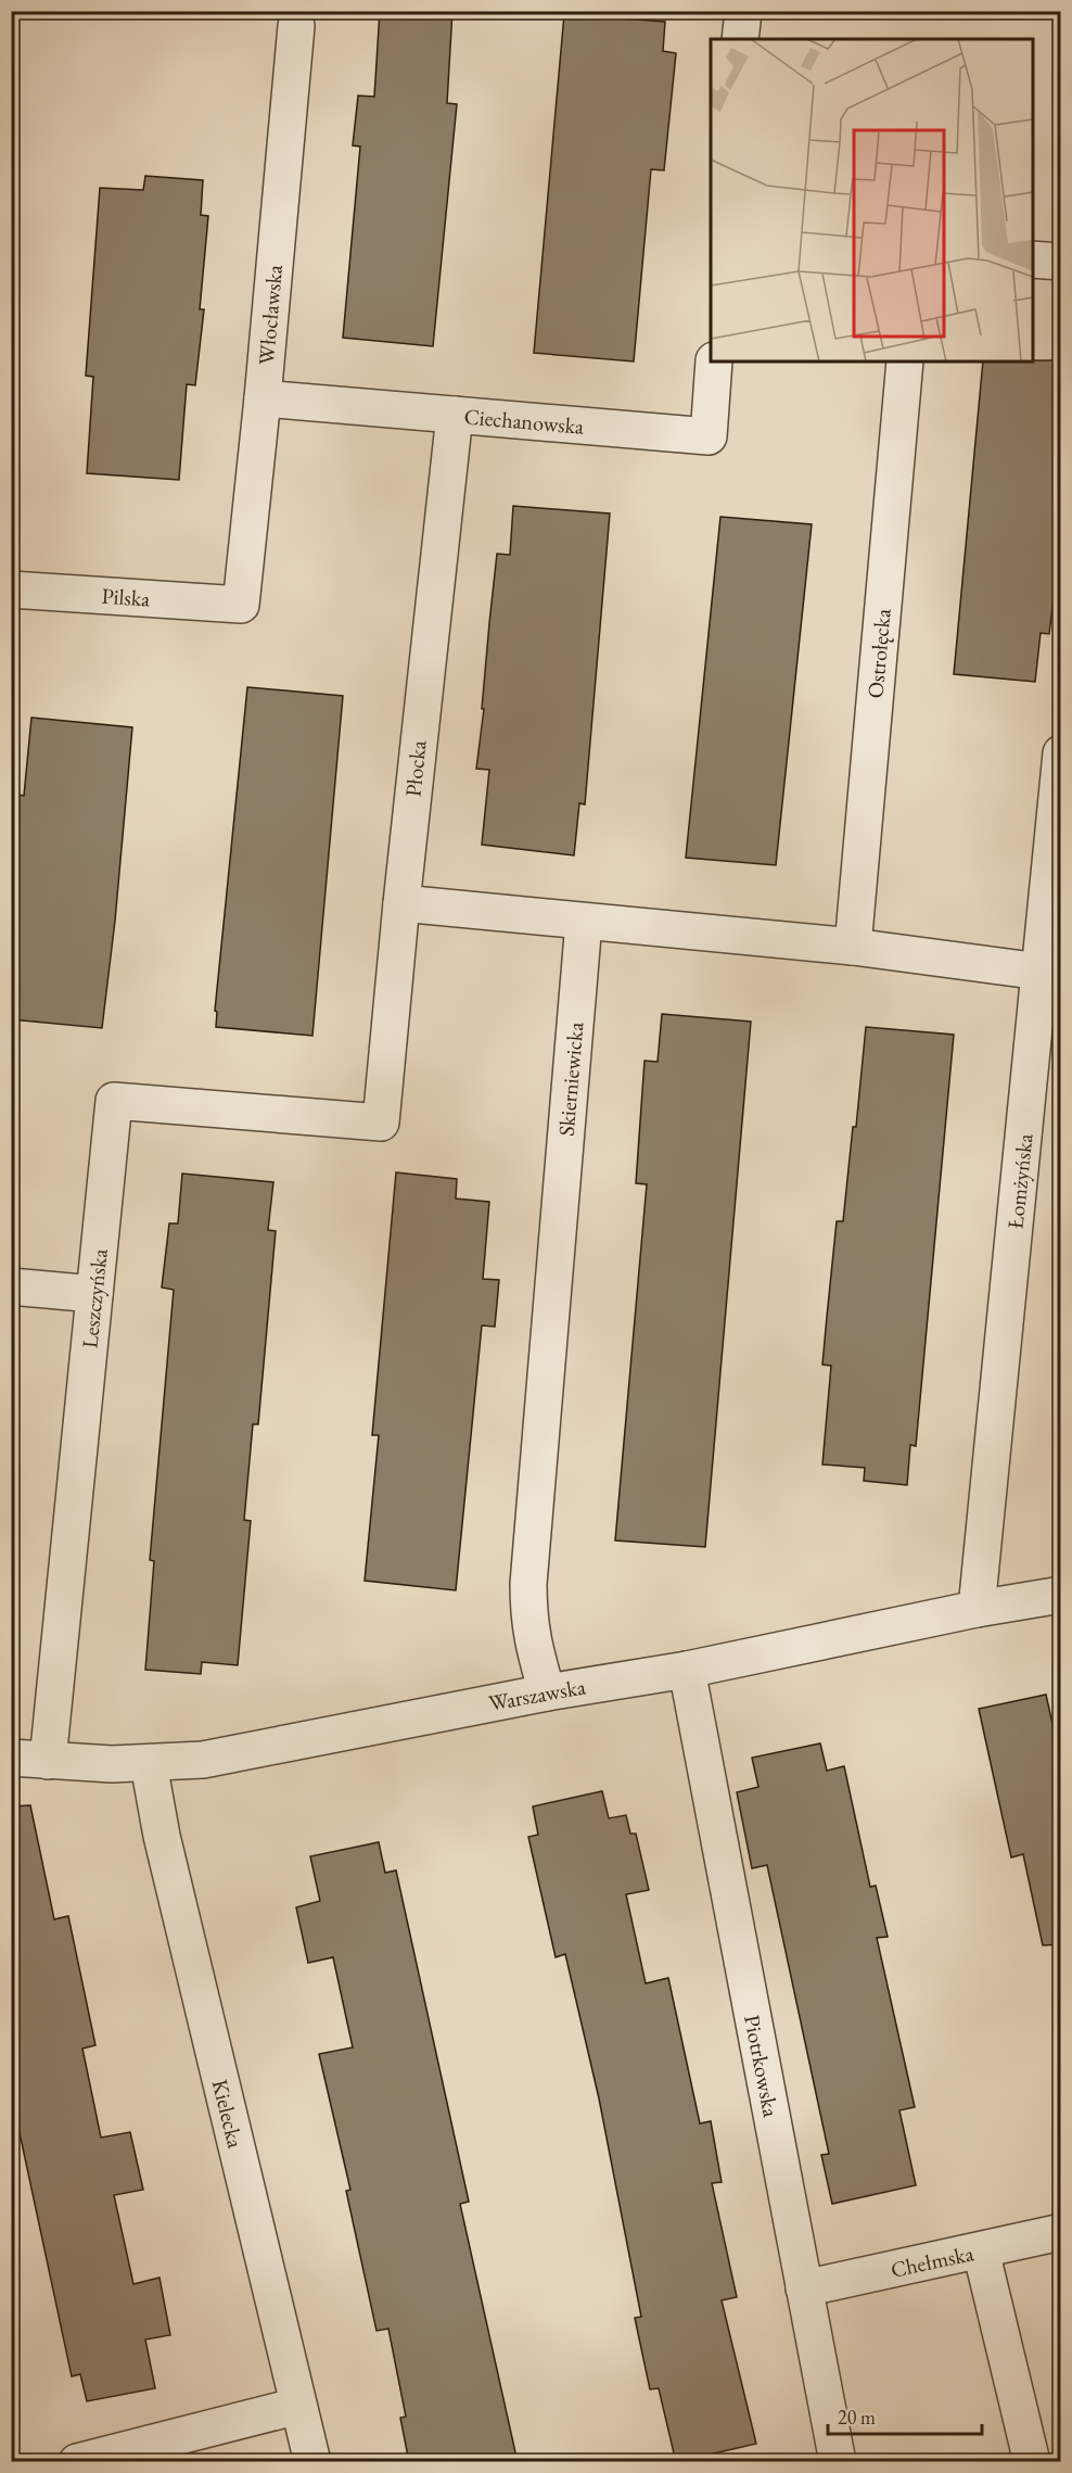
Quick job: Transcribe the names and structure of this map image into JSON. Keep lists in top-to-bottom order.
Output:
{
  "streets": {
    "street": [
      "Włocławska",
      "Ciechanowska",
      "Pilska",
      "Ostrołęcka",
      "Płocka",
      "Skierniewicka",
      "Łomżyńska",
      "Leszczyńska",
      "Warszawska",
      "Piotrkowska",
      "Kielecka",
      "Chełmska"
    ]
  },
  "crossings": [
    ["Włocławska", "Ciechanowska"],
    ["Włocławska", "Pilska"],
    ["Ciechanowska", "Płocka"],
    ["Płocka", "Leszczyńska"],
    ["Skierniewicka", "Warszawska"],
    ["Łomżyńska", "Warszawska"],
    ["Leszczyńska", "Warszawska"],
    ["Warszawska", "Piotrkowska"],
    ["Warszawska", "Kielecka"],
    ["Piotrkowska", "Chełmska"]
  ],
  "scale_bar": "20 m"
}
